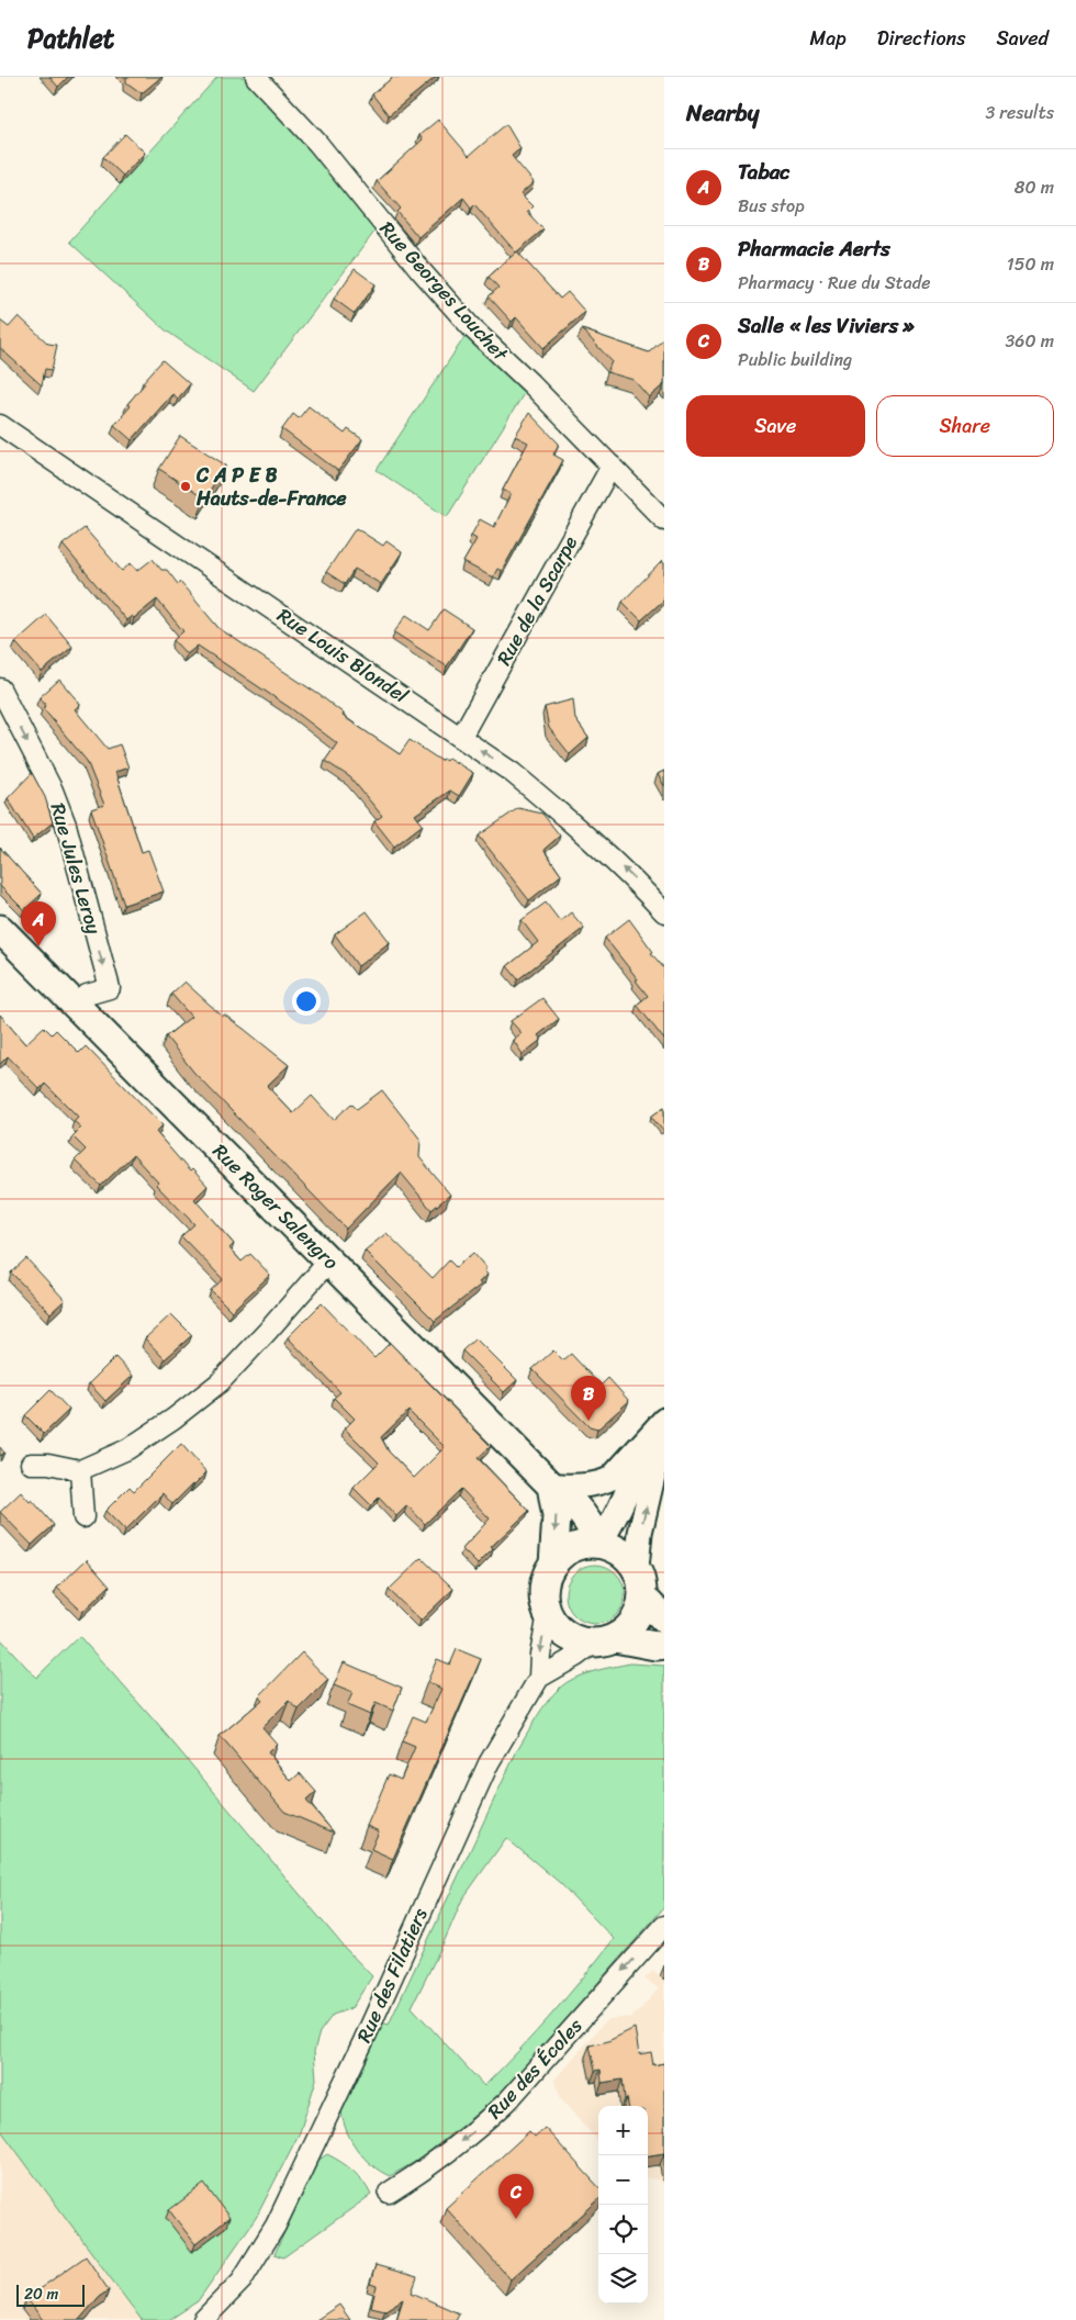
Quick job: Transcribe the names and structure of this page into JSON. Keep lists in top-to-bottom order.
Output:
{
  "streets": {
    "main road": ["Rue Roger Salengro"],
    "street": [
      "Rue Georges Louchet",
      "Rue de la Scarpe",
      "Rue Louis Blondel",
      "Rue Jules Leroy",
      "Rue des Filatiers",
      "Rue des Écoles"
    ]
  },
  "crossings": [
    ["Rue Georges Louchet", "Rue de la Scarpe"],
    ["Rue de la Scarpe", "Rue Louis Blondel"],
    ["Rue Jules Leroy", "Rue Roger Salengro"],
    ["Rue Roger Salengro", "Rue des Filatiers"]
  ],
  "one_way": ["Rue Jules Leroy", "Rue des Écoles"],
  "places": ["C A P E B Hauts-de-France"],
  "scale_bar": "20 m",
  "page": {
    "header": "Pathlet",
    "nav": ["Map", "Directions", "Saved"],
    "heading": ["Nearby", "3 results"],
    "list": [
      {
        "mark": "A",
        "name": "Tabac",
        "note": "Bus stop",
        "value": "80 m"
      },
      {
        "mark": "B",
        "name": "Pharmacie Aerts",
        "note": "Pharmacy · Rue du Stade",
        "value": "150 m"
      },
      {
        "mark": "C",
        "name": "Salle « les Viviers »",
        "note": "Public building",
        "value": "360 m"
      }
    ],
    "buttons": ["Save", "Share"],
    "pins": ["A", "B", "C"],
    "map_buttons": ["+", "−"],
    "scale": "20 m"
  }
}
